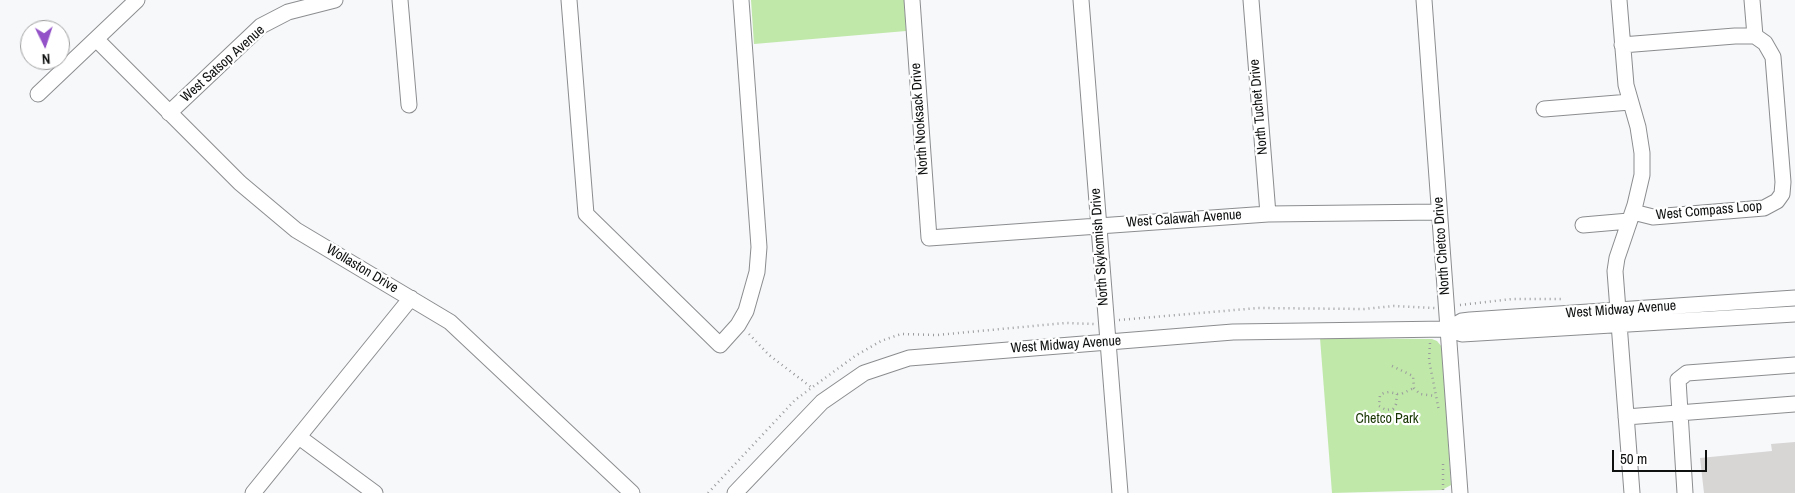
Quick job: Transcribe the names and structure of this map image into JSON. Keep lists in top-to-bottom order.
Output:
{
  "streets": {
    "street": [
      "West Satsop Avenue",
      "North Tuchet Drive",
      "North Nooksack Drive",
      "West Compass Loop",
      "West Calawah Avenue",
      "North Chetco Drive",
      "North Skykomish Drive",
      "Wollaston Drive",
      "West Midway Avenue"
    ]
  },
  "crossings": [
    ["West Satsop Avenue", "Wollaston Drive"],
    ["North Tuchet Drive", "West Calawah Avenue"],
    ["North Nooksack Drive", "West Calawah Avenue"],
    ["West Calawah Avenue", "North Chetco Drive"],
    ["West Calawah Avenue", "North Skykomish Drive"],
    ["North Chetco Drive", "West Midway Avenue"],
    ["North Skykomish Drive", "West Midway Avenue"]
  ],
  "parks": ["Chetco Park"],
  "scale_bar": "50 m",
  "north": "bottom"
}
